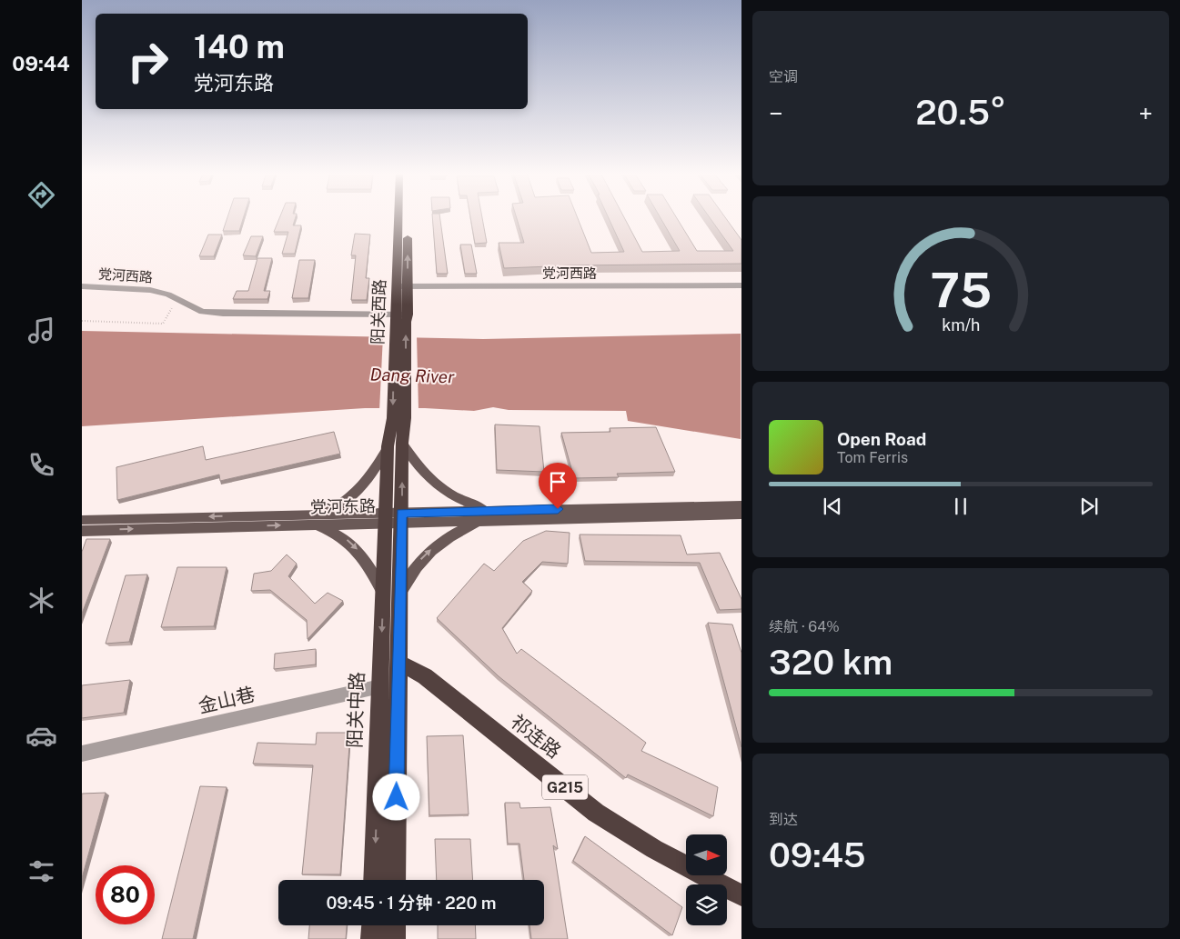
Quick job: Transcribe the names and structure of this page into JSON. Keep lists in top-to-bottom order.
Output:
{
  "streets": {
    "highway": [
      "阳关西路",
      "阳关中路",
      "祁连路",
      "G215"
    ],
    "main road": ["党河东路"],
    "street": ["党河西路", "金山巷"]
  },
  "crossings": [
    ["党河西路", "阳关西路"],
    ["阳关西路", "党河东路"],
    ["阳关西路", "阳关中路"],
    ["党河东路", "阳关中路"],
    ["金山巷", "阳关中路"],
    ["阳关中路", "祁连路"]
  ],
  "water": ["Dang River"],
  "north": "right",
  "page": {
    "tabs": "09:44",
    "tile": [
      "空调",
      ["续航 · 64%", "320 km"],
      ["到达", "09:45"]
    ],
    "turn": ["140 m", "党河东路"],
    "heat": ["−", "20.5°", "+"],
    "song": ["Open Road", "Tom Ferris"],
    "limit": "80",
    "trip": "09:45 · 1 分钟 · 220 m",
    "gauge": ["75", "km/h"]
  }
}
